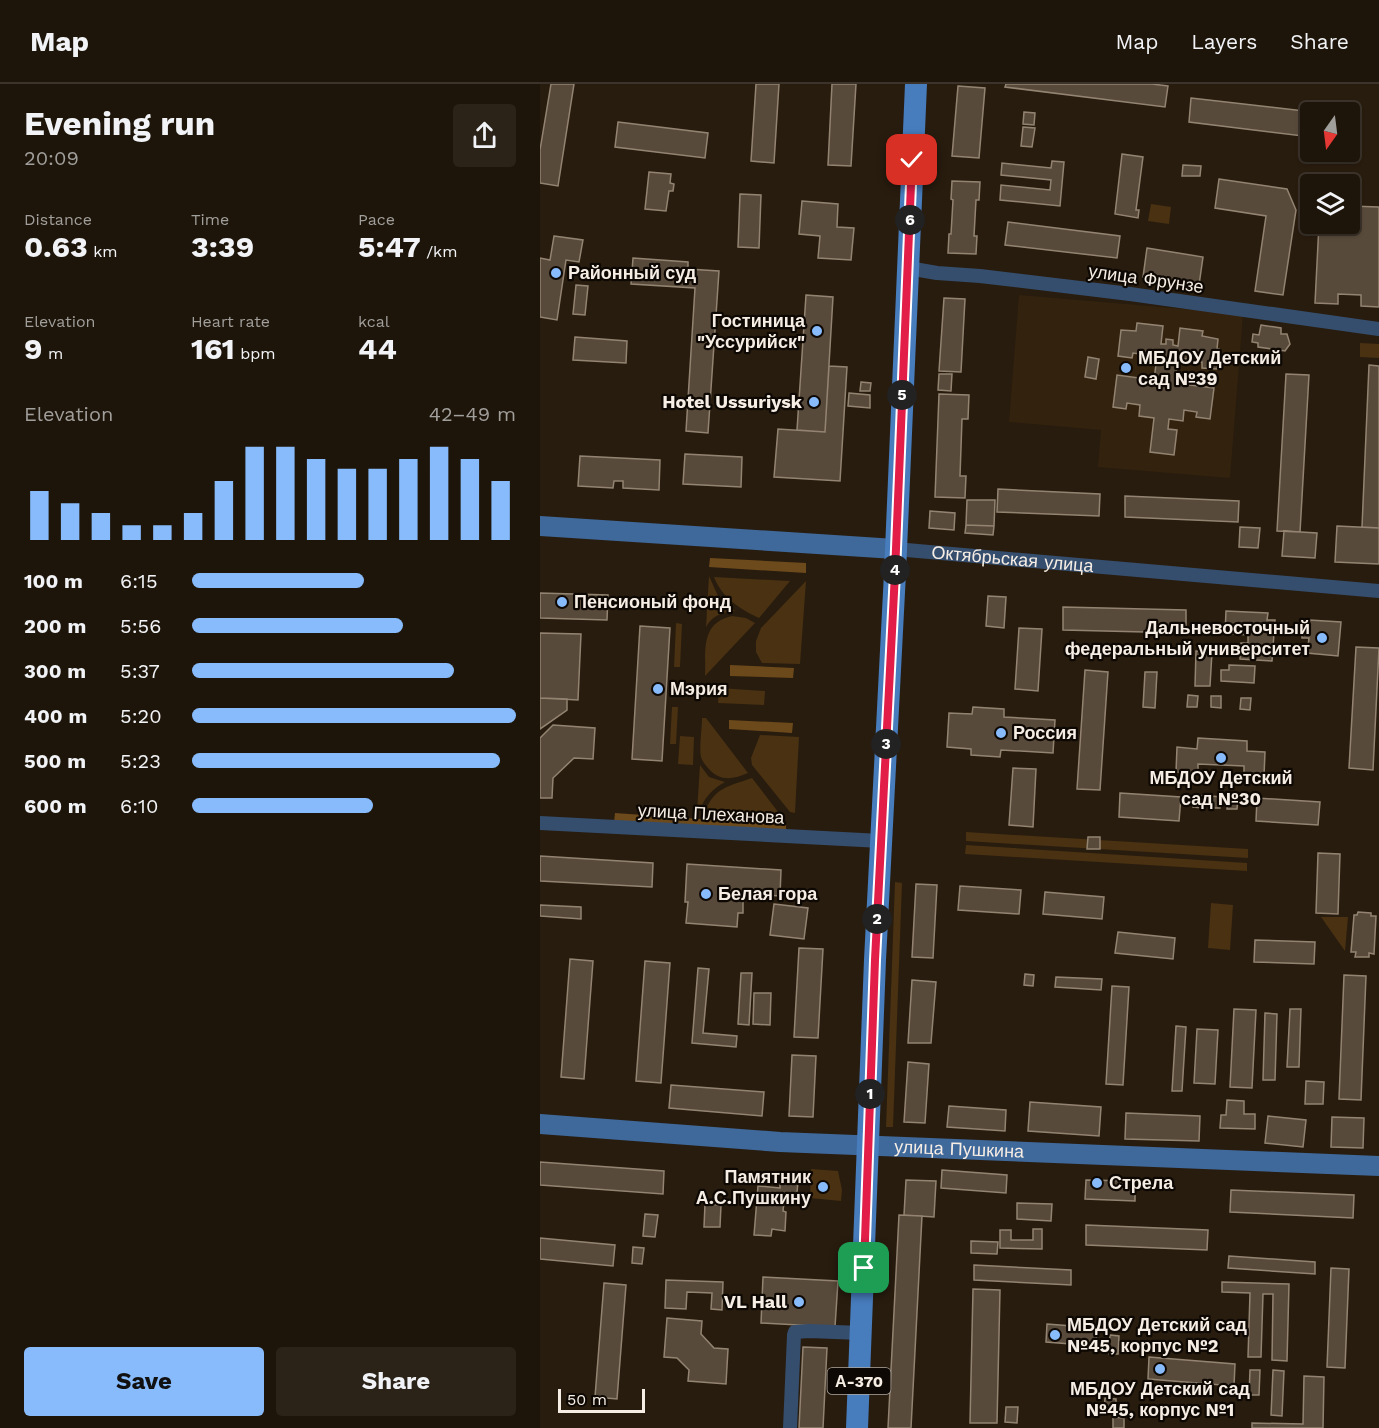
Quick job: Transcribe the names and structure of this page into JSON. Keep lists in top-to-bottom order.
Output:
{
  "streets": {
    "main road": ["Октябрьская улица", "улица Пушкина", "А-370"],
    "street": ["улица Фрунзе", "улица Плеханова"]
  },
  "crossings": [
    ["улица Фрунзе", "А-370"],
    ["Октябрьская улица", "А-370"],
    ["улица Плеханова", "А-370"],
    ["улица Пушкина", "А-370"]
  ],
  "places": [
    "Районный суд",
    "Гостиница \"Уссурийск\"",
    "МБДОУ Детский сад №39",
    "Hotel Ussuriysk",
    "Пенсионый фонд",
    "Дальневосточный федеральный университет",
    "Мэрия",
    "Россия",
    "МБДОУ Детский сад №30",
    "Белая гора",
    "Стрела",
    "Памятник А.С.Пушкину",
    "VL Hall",
    "МБДОУ Детский сад №45, корпус №2",
    "МБДОУ Детский сад №45, корпус №1"
  ],
  "scale_bar": "50 m",
  "north": "bottom",
  "page": {
    "header": "Map",
    "nav": ["Map", "Layers", "Share"],
    "heading": ["Evening run", "20:09"],
    "stats": [
      ["Distance", "0.63 km"],
      ["Time", "3:39"],
      ["Pace", "5:47 /km"],
      ["Elevation", "9 m"],
      ["Heart rate", "161 bpm"],
      ["kcal", "44"]
    ],
    "pins": [
      "6",
      "5",
      "4",
      "3",
      "2",
      "1"
    ],
    "chart": ["Elevation", "42–49 m"],
    "list": [
      {
        "name": "100 m",
        "note": "6:15"
      },
      {
        "name": "200 m",
        "note": "5:56"
      },
      {
        "name": "300 m",
        "note": "5:37"
      },
      {
        "name": "400 m",
        "note": "5:20"
      },
      {
        "name": "500 m",
        "note": "5:23"
      },
      {
        "name": "600 m",
        "note": "6:10"
      }
    ],
    "buttons": ["Save", "Share"],
    "scale": "50 m"
  }
}
